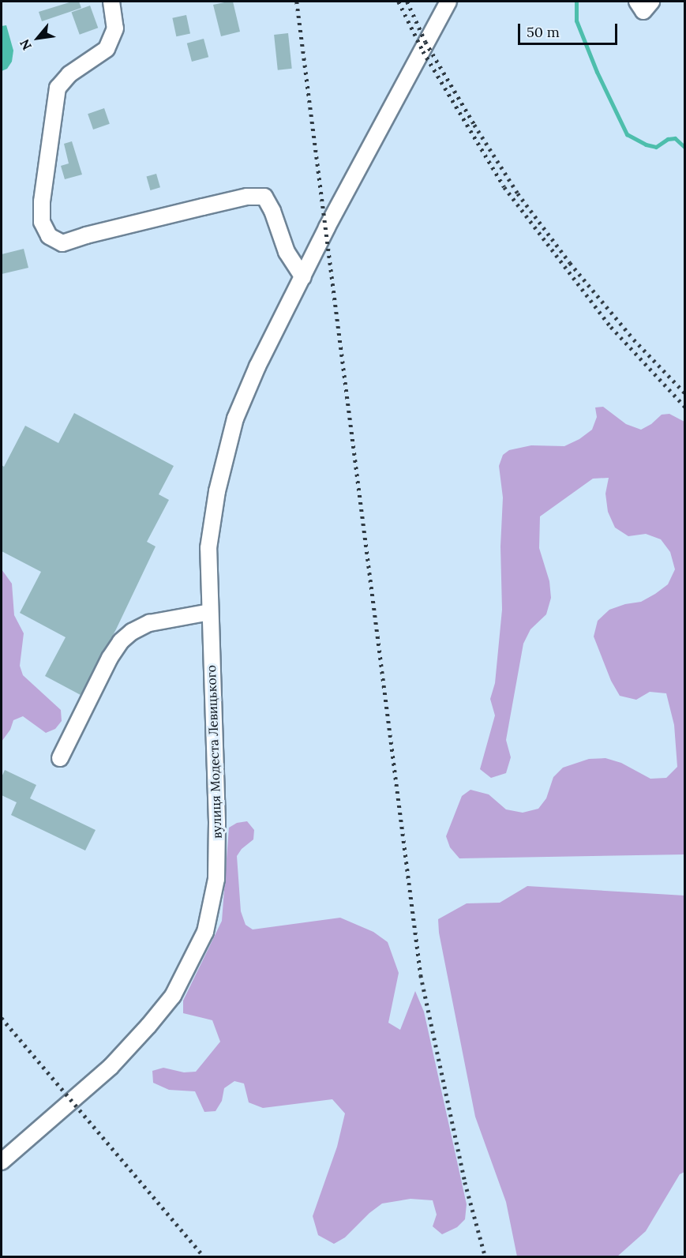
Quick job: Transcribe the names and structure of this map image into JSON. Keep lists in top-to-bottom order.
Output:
{
  "streets": {
    "street": ["вулиця Модеста Левицького"]
  },
  "scale_bar": "50 m",
  "north": "bottom left"
}
